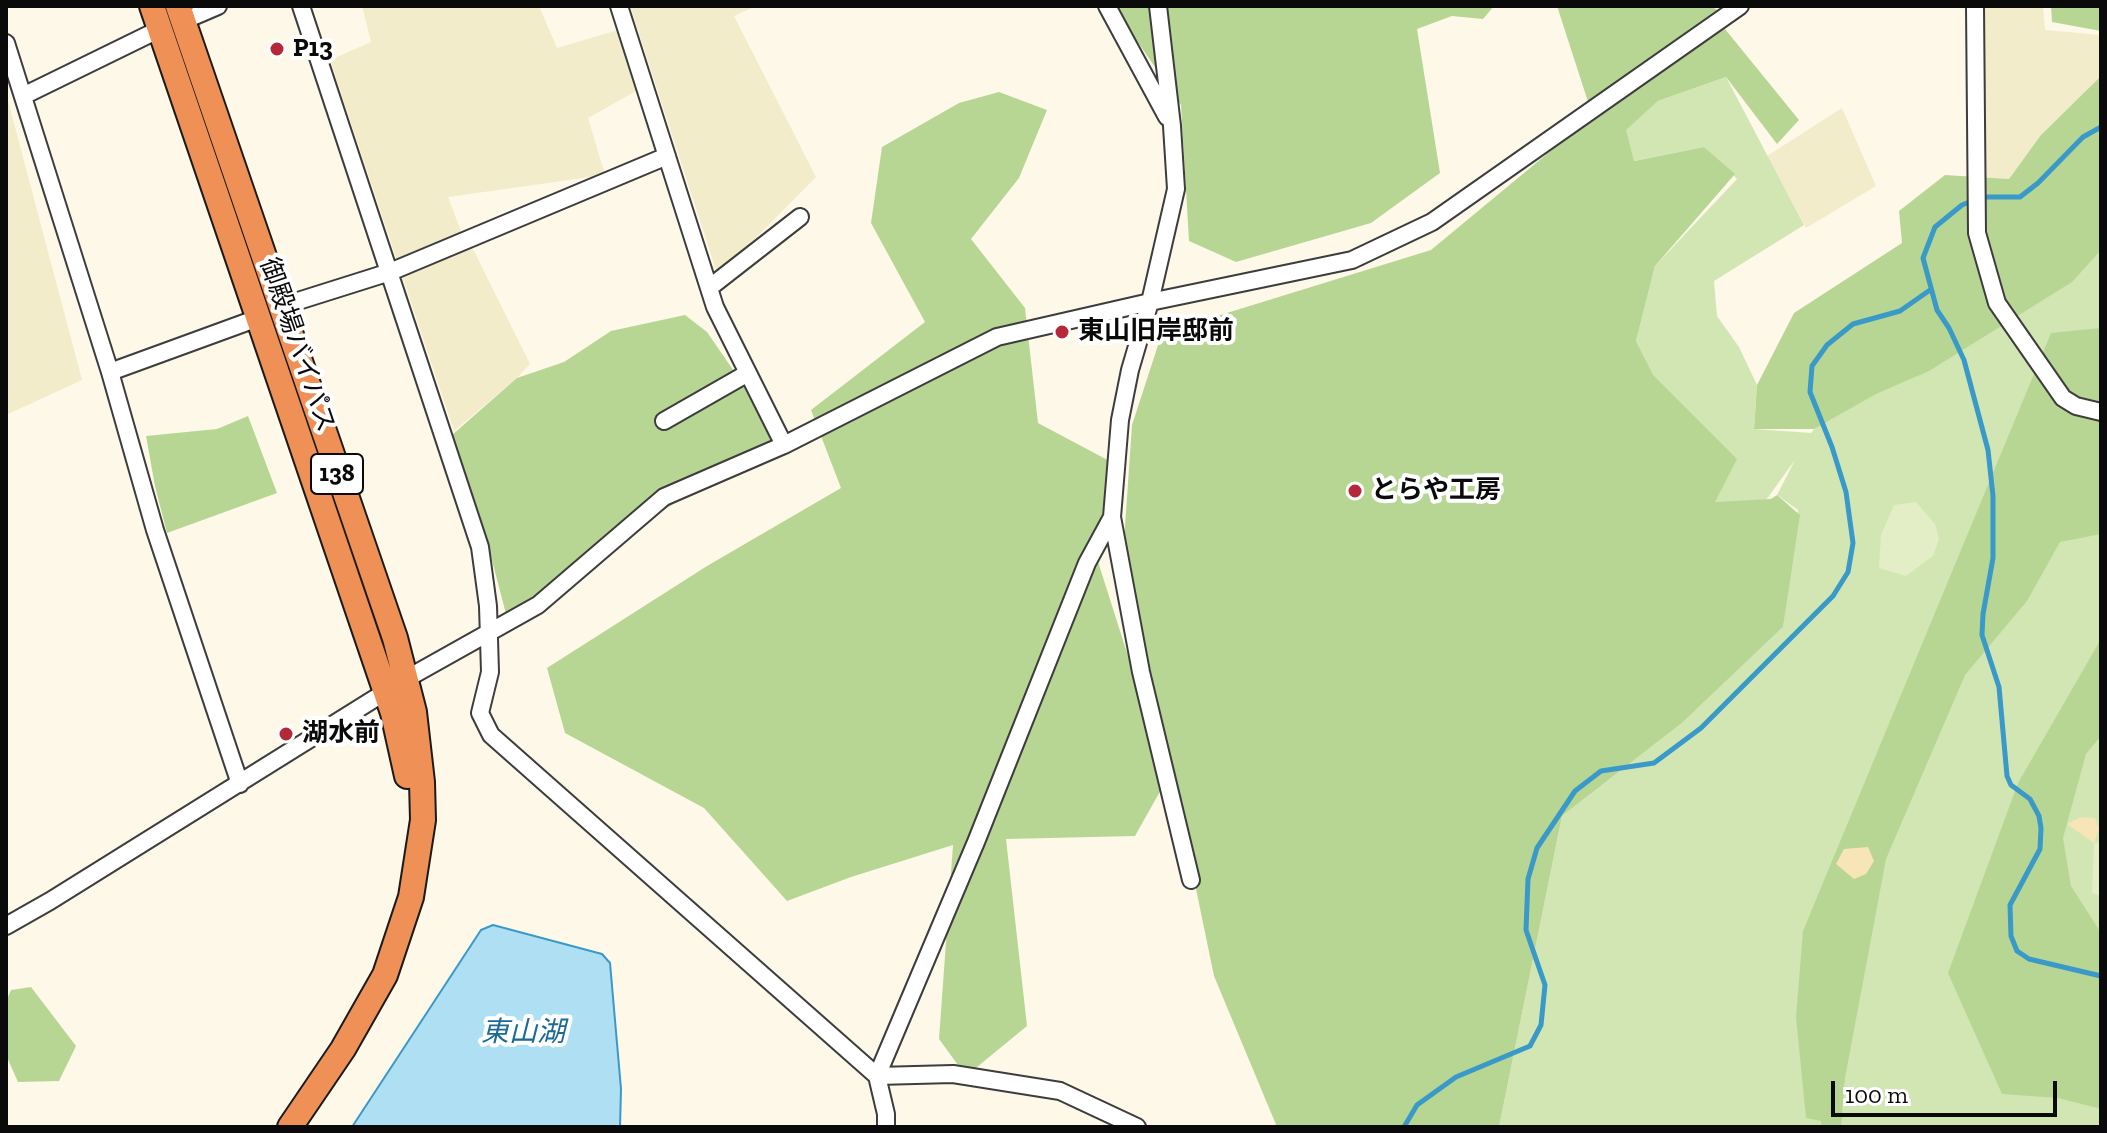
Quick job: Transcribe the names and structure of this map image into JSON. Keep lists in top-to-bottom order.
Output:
{
  "streets": {
    "highway": ["御殿場バイパス", "138"]
  },
  "water": ["東山湖"],
  "places": [
    "P13",
    "東山旧岸邸前",
    "とらや工房",
    "湖水前"
  ],
  "scale_bar": "100 m"
}
